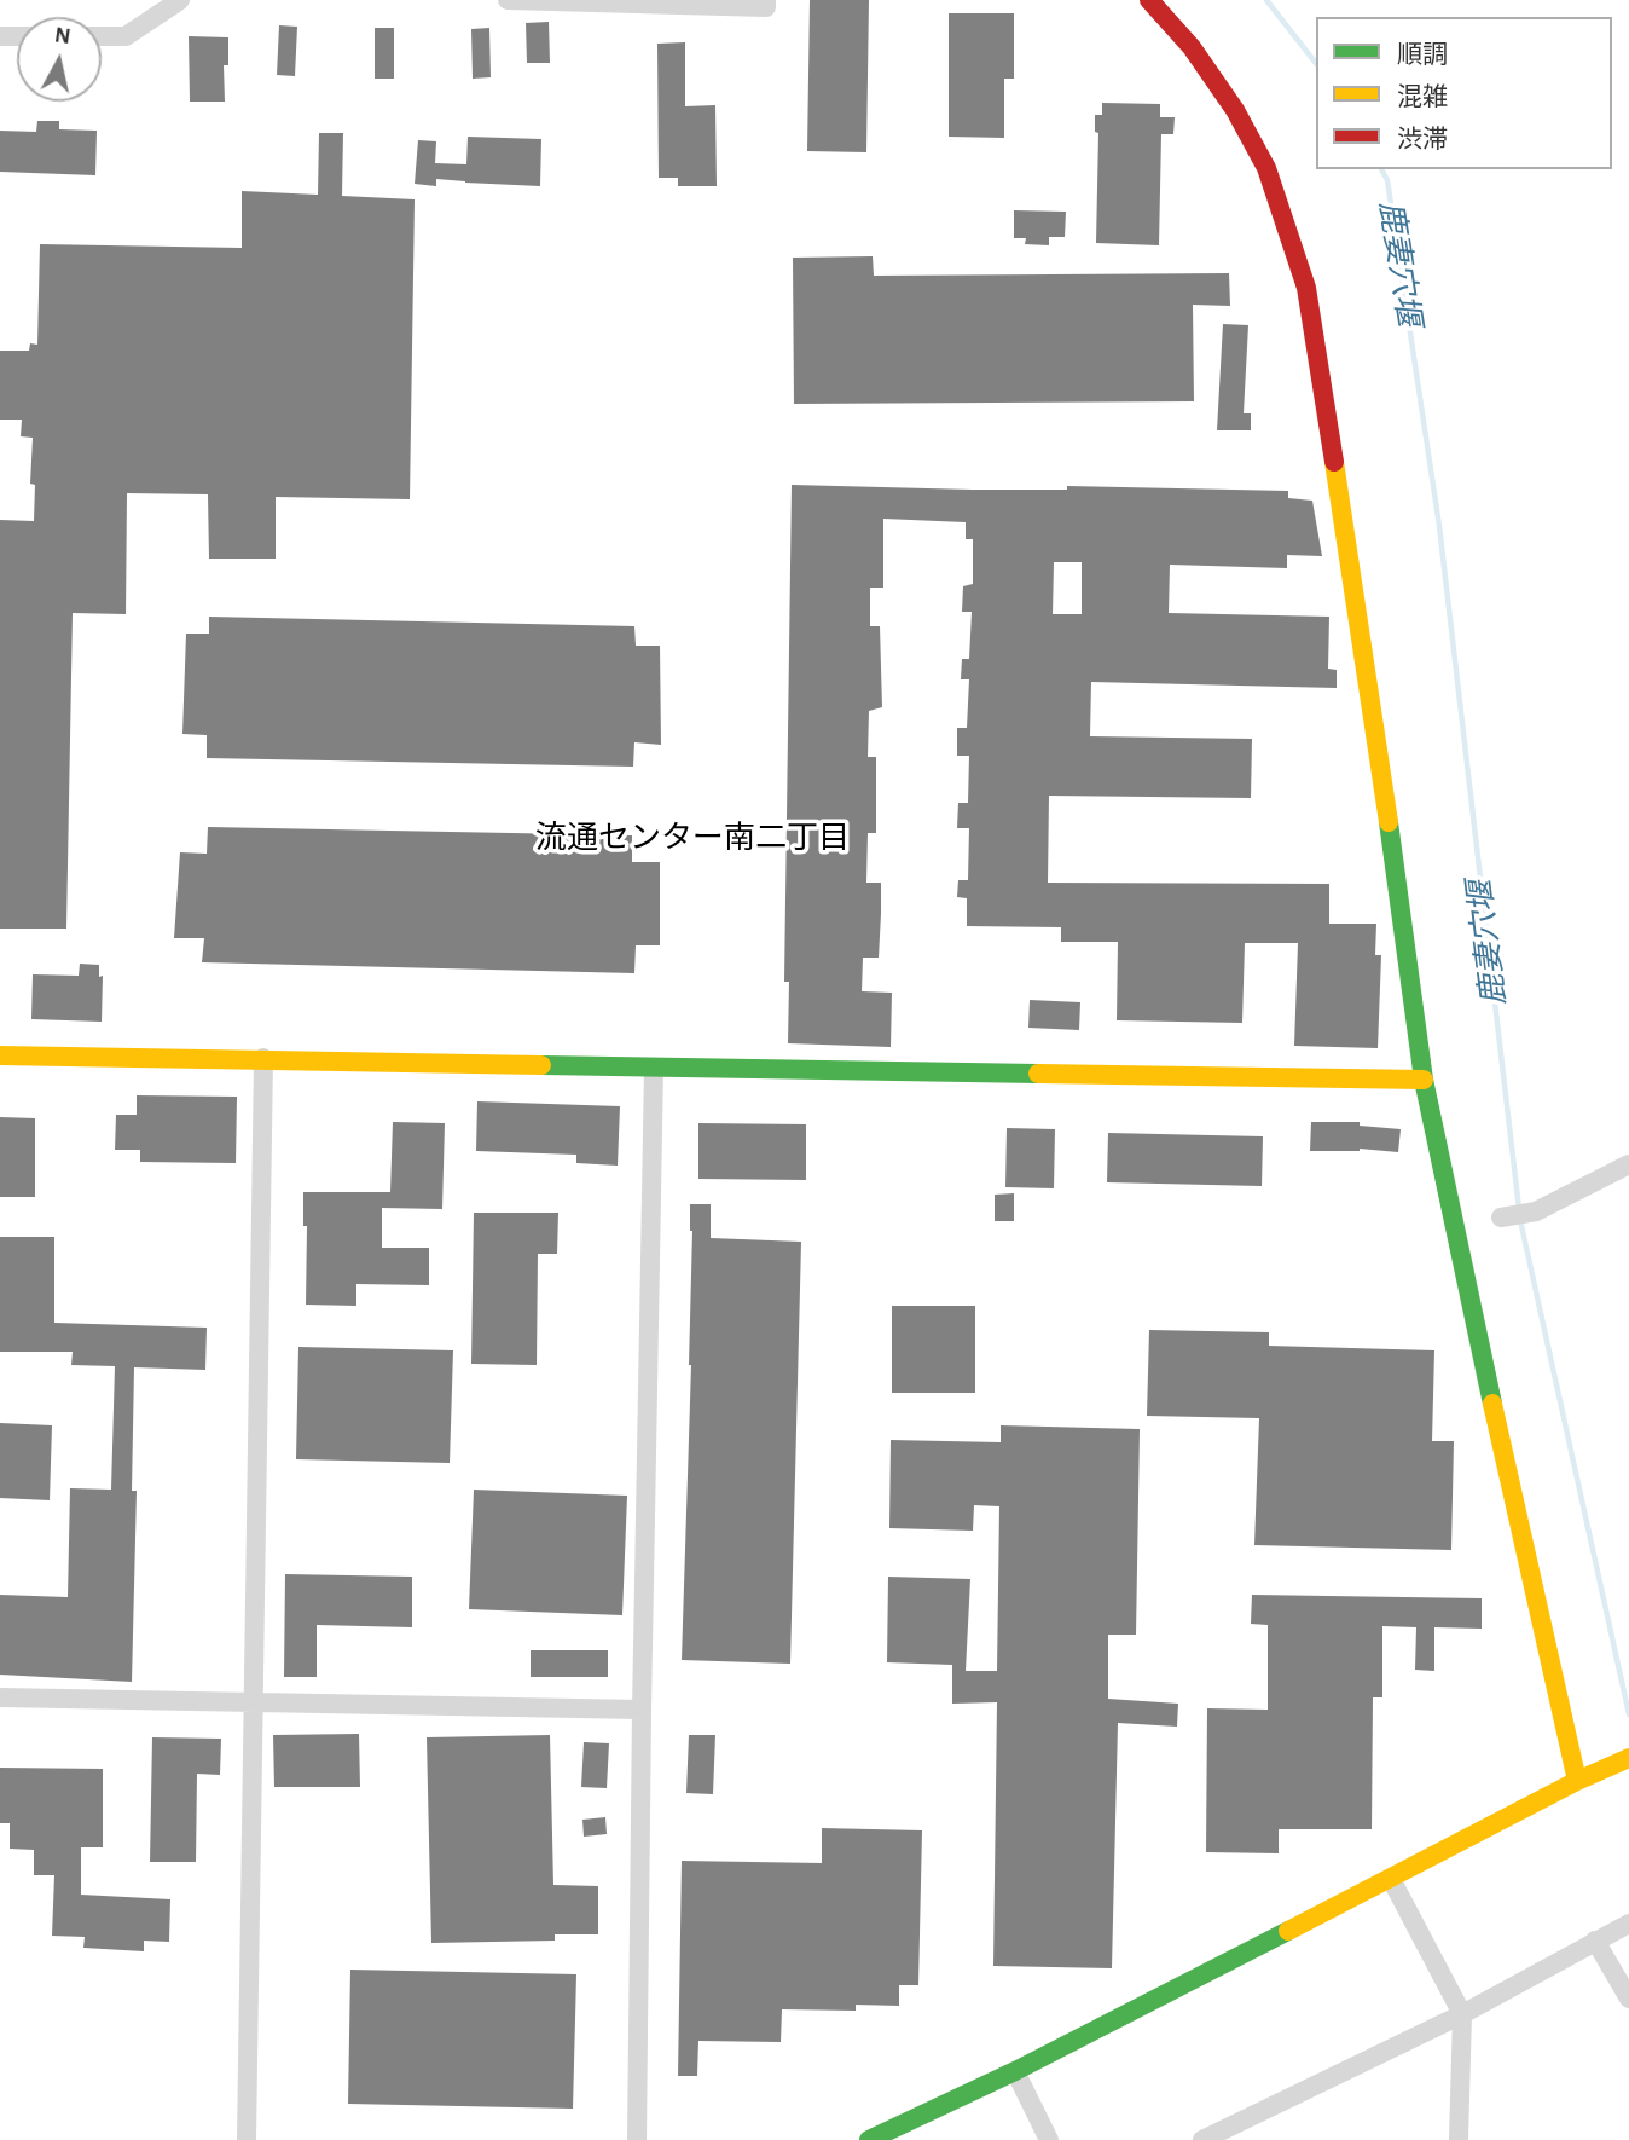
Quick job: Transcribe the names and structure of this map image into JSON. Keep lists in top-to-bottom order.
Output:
{
  "districts": ["流通センター南二丁目"],
  "water": ["鹿妻穴堰"],
  "legend": ["順調", "混雑", "渋滞"],
  "north": "top"
}
